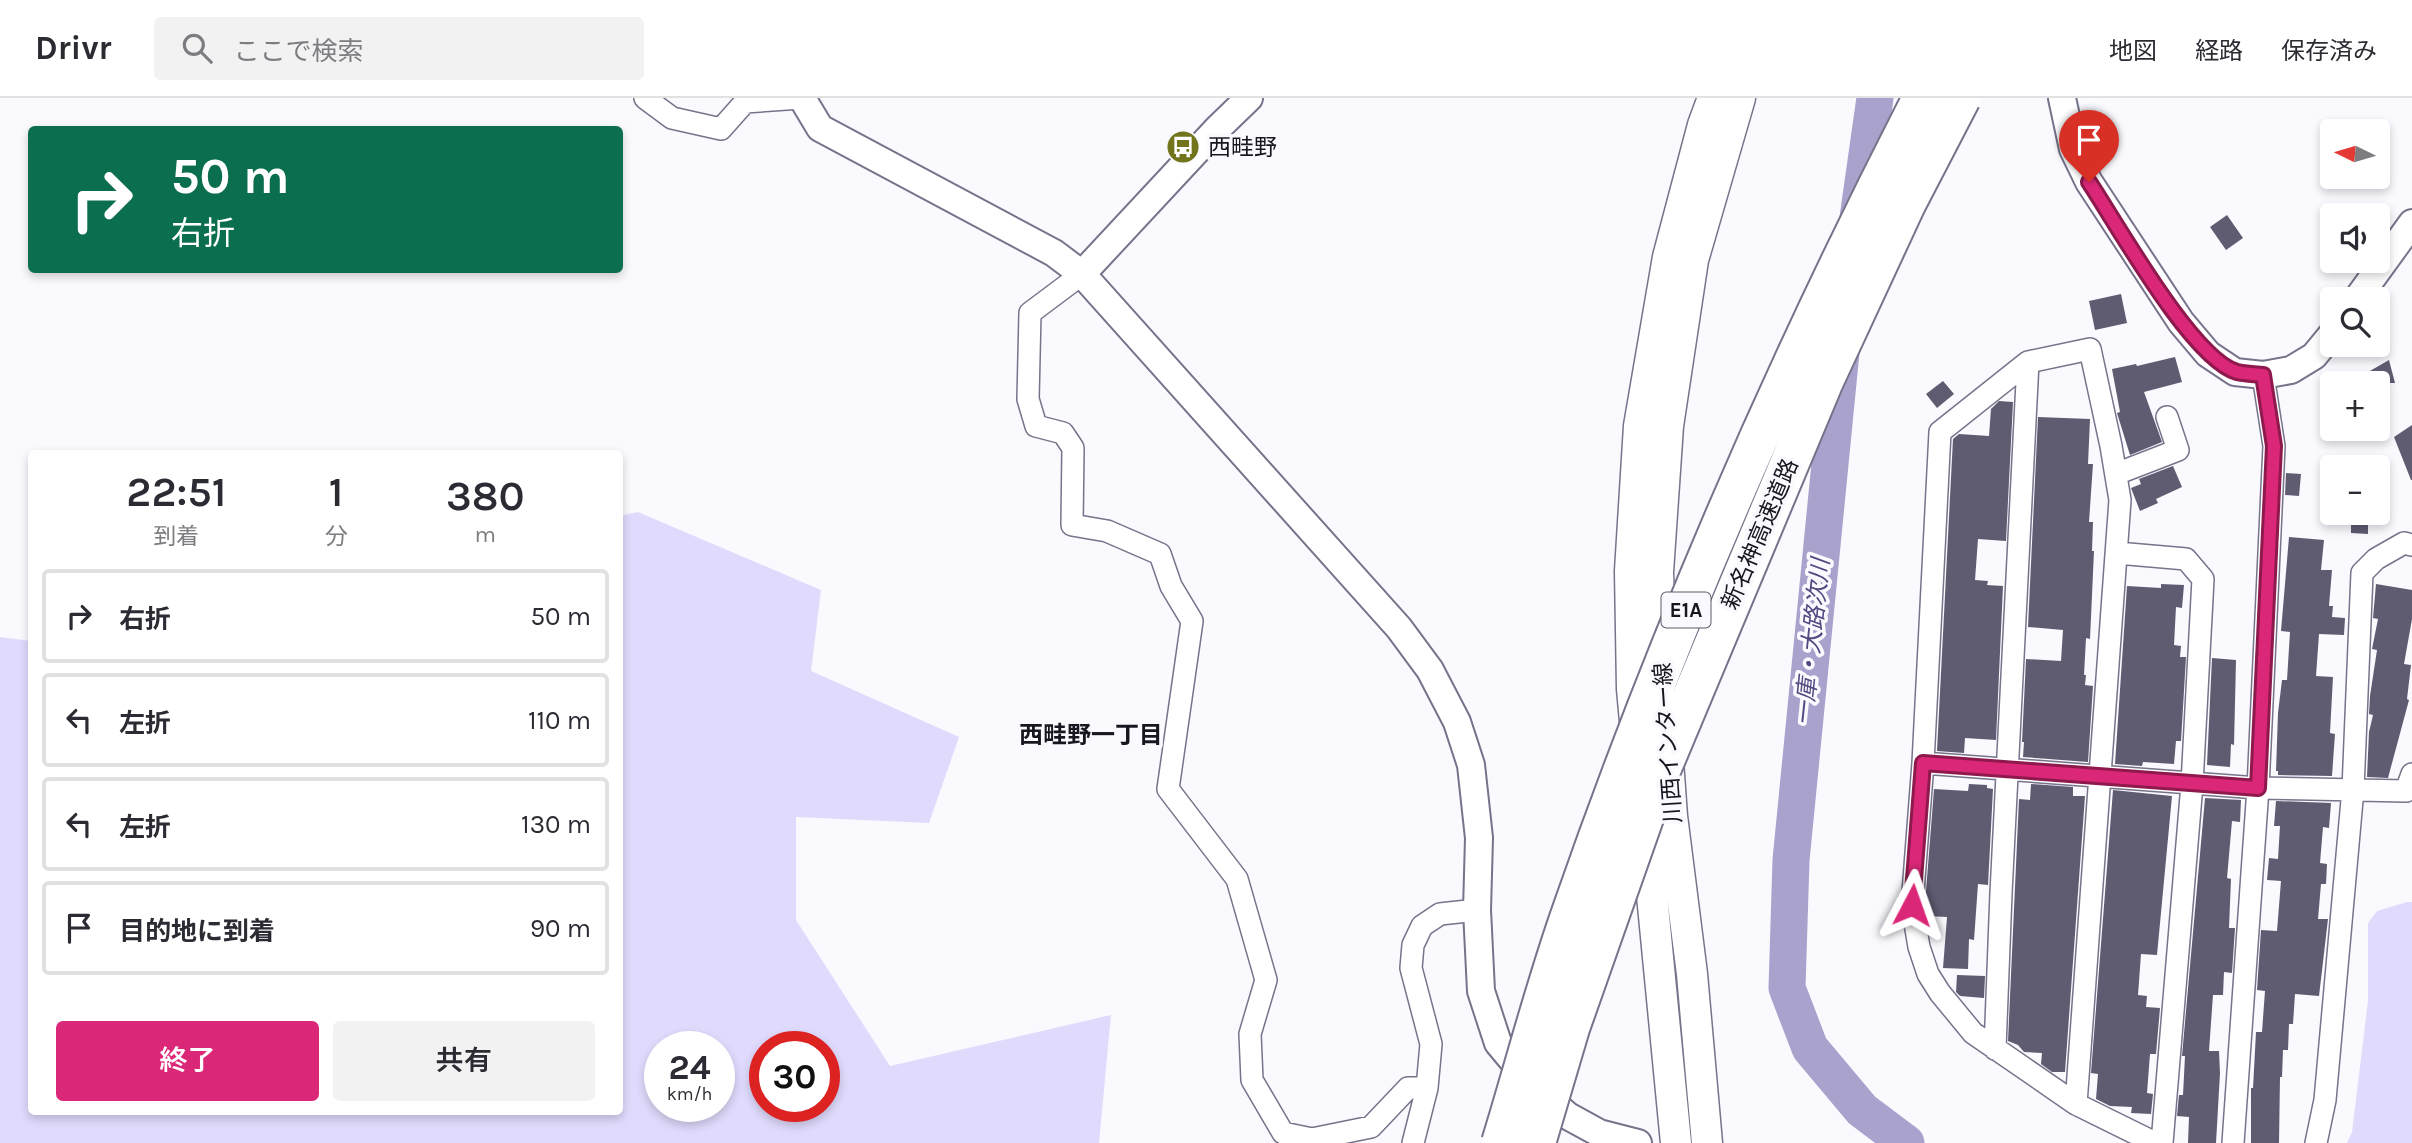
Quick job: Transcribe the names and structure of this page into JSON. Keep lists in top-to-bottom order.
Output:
{
  "streets": {
    "highway": ["新名神高速道路", "E1A"],
    "main road": ["川西インター線"]
  },
  "districts": ["西畦野一丁目"],
  "water": ["一庫・大路次川"],
  "places": {
    "bus stop": ["西畦野"]
  },
  "north": "left",
  "page": {
    "header": "Drivr",
    "search": "ここで検索",
    "nav": ["地図", "経路", "保存済み"],
    "map_buttons": ["+", "−"],
    "turn": ["50 m", "右折"],
    "eta": [
      "22:51",
      "到着",
      "1",
      "分",
      "380",
      "m"
    ],
    "list": [
      {
        "name": "右折",
        "value": "50 m"
      },
      {
        "name": "左折",
        "value": "110 m"
      },
      {
        "name": "左折",
        "value": "130 m"
      },
      {
        "name": "目的地に到着",
        "value": "90 m"
      }
    ],
    "buttons": ["終了", "共有"],
    "speed": "24 km/h",
    "limit": "30"
  }
}
